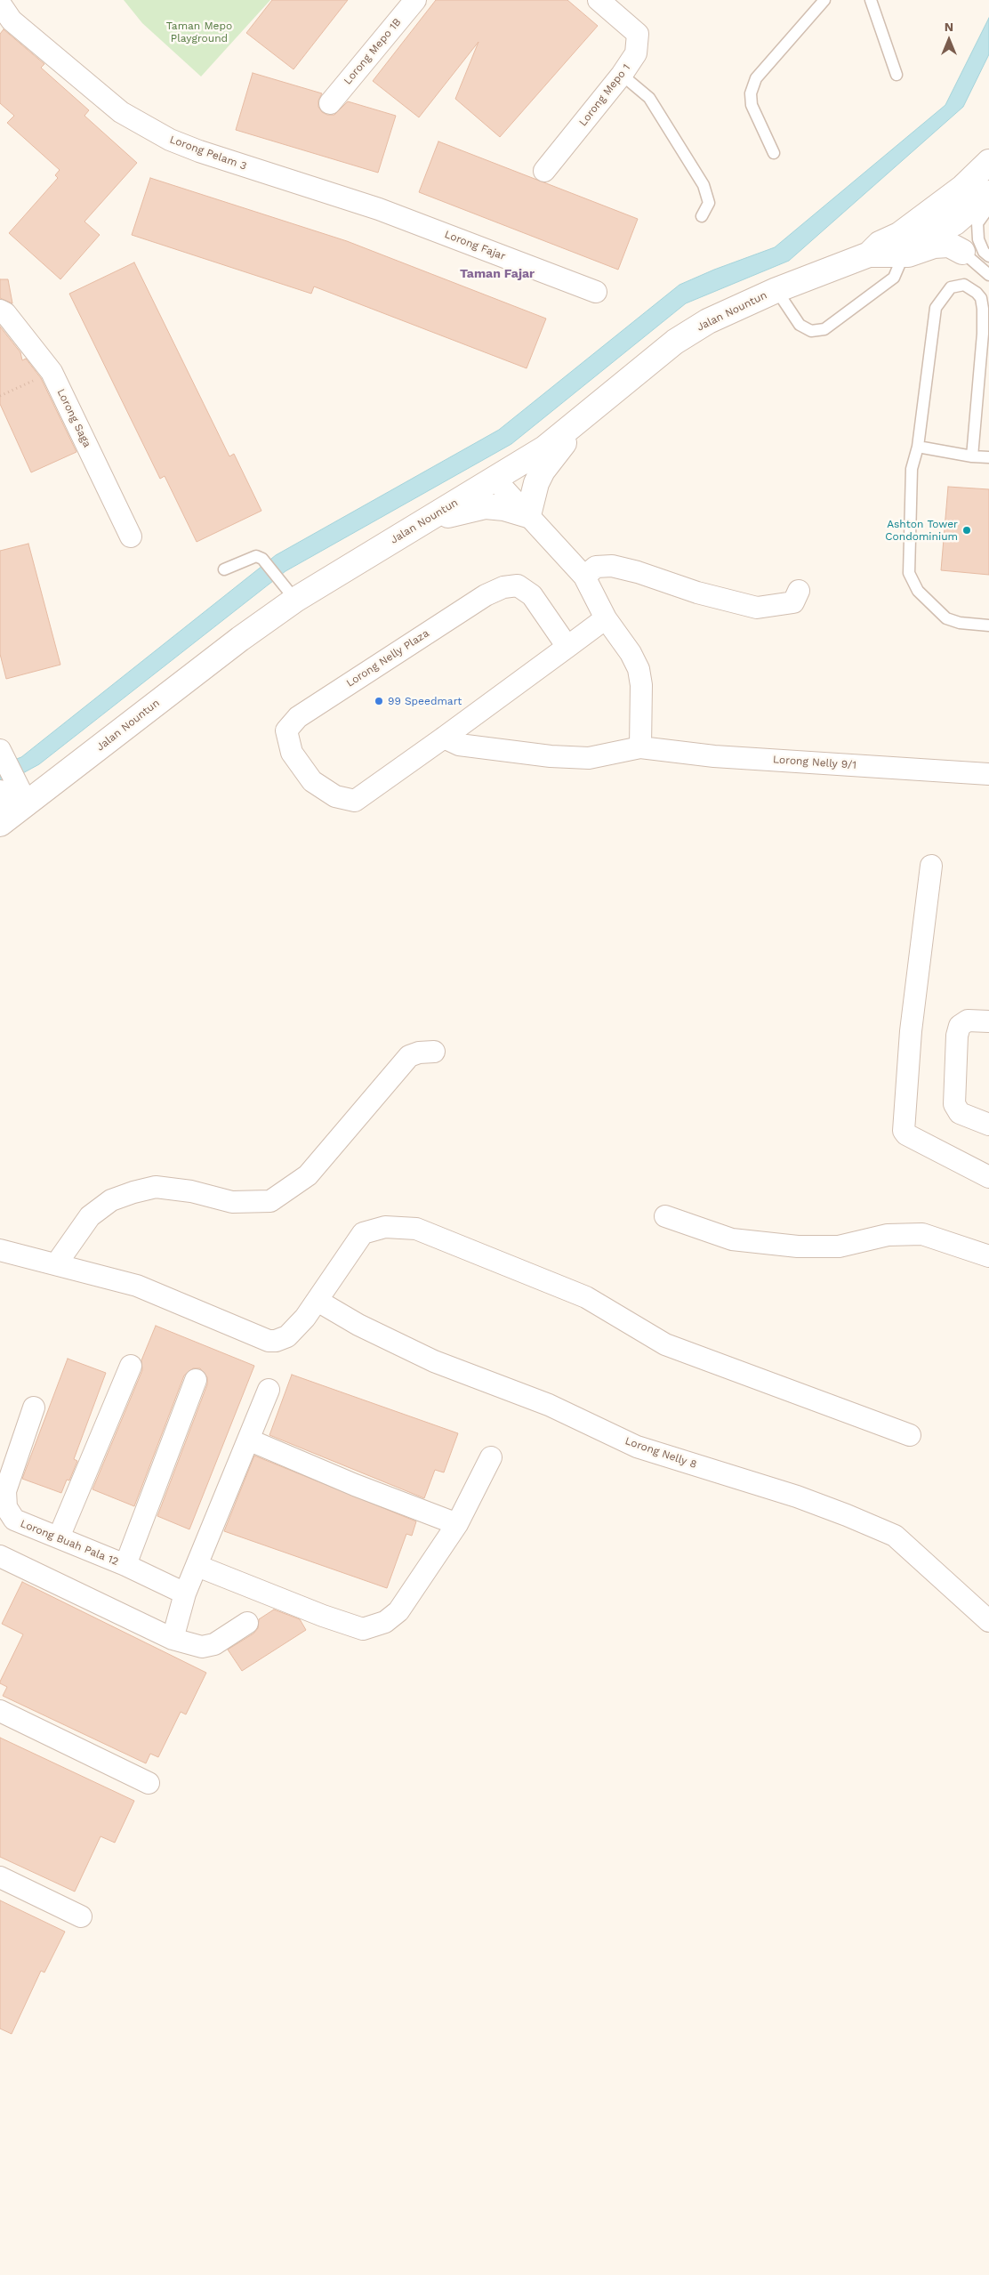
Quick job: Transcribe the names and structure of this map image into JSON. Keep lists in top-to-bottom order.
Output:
{
  "streets": {
    "street": [
      "Lorong Mepo 1B",
      "Lorong Mepo 1",
      "Lorong Pelam 3",
      "Lorong Fajar",
      "Jalan Nountun",
      "Lorong Saga",
      "Lorong Nelly Plaza",
      "Lorong Nelly 9/1",
      "Lorong Nelly 8",
      "Lorong Buah Pala 12"
    ]
  },
  "crossings": [
    ["Lorong Pelam 3", "Lorong Fajar"],
    ["Lorong Nelly Plaza", "Lorong Nelly 9/1"]
  ],
  "districts": ["Taman Fajar"],
  "parks": ["Taman Mepo Playground"],
  "places": ["Ashton Tower Condominium", "99 Speedmart"],
  "north": "top"
}
